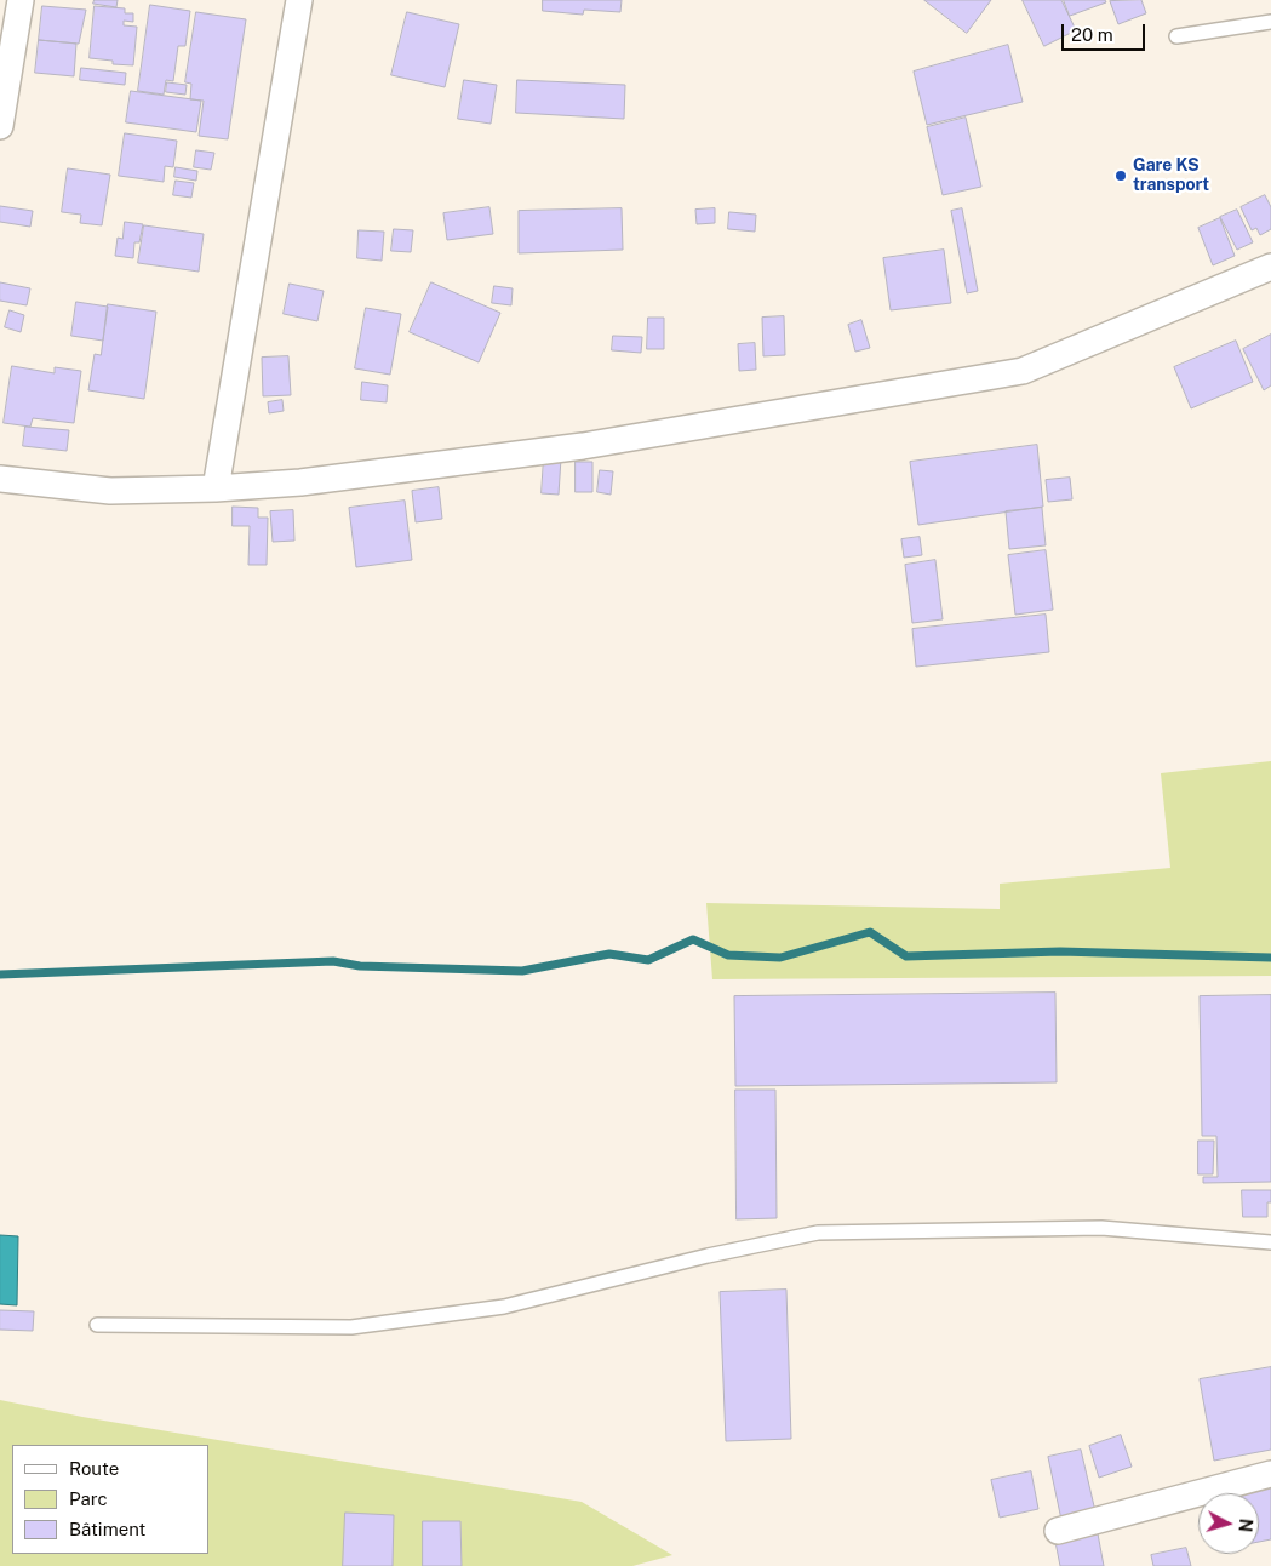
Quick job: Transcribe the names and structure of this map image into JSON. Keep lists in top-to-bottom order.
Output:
{
  "places": ["Gare KS transport"],
  "legend": ["Route", "Parc", "Bâtiment"],
  "scale_bar": "20 m",
  "north": "right"
}
